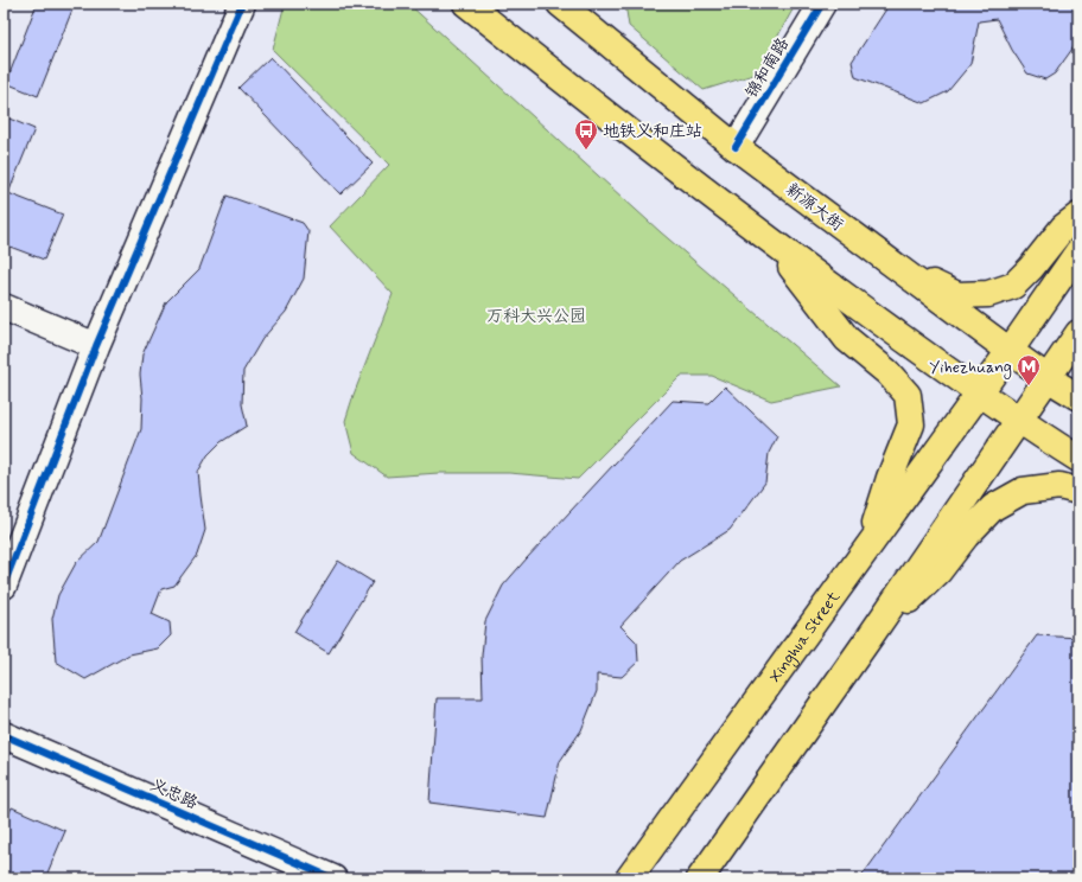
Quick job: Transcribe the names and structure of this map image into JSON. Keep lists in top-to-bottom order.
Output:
{
  "streets": {
    "main road": ["新源大街", "Xinghua Street"],
    "street": ["锦和南路", "义忠路"]
  },
  "crossings": [
    ["锦和南路", "新源大街"],
    ["新源大街", "Xinghua Street"]
  ],
  "parks": ["万科大兴公园"],
  "places": {
    "bus stop": ["地铁义和庄站"],
    "metro station": ["Yihezhuang"]
  }
}
